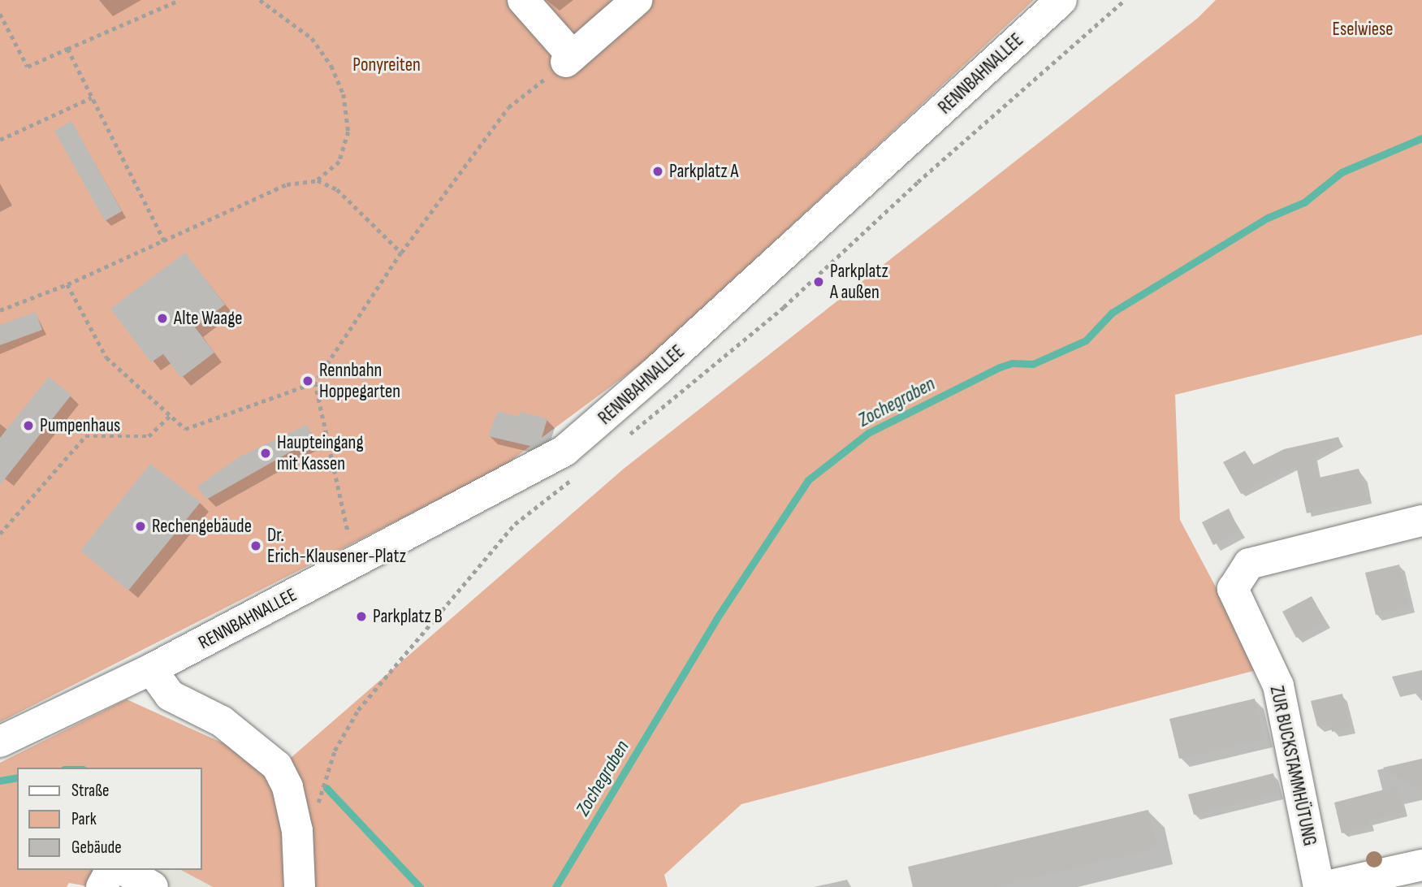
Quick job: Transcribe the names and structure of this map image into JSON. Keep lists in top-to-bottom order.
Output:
{
  "streets": {
    "street": ["RENNBAHNALLEE", "ZUR BUCKSTAMMHÜTUNG"]
  },
  "water": ["Zochegraben"],
  "parks": ["Eselwiese", "Ponyreiten"],
  "places": [
    "Parkplatz A",
    "Parkplatz A außen",
    "Alte Waage",
    "Rennbahn Hoppegarten",
    "Pumpenhaus",
    "Haupteingang mit Kassen",
    "Rechengebäude",
    "Dr. Erich-Klausener-Platz",
    "Parkplatz B"
  ],
  "legend": ["Straße", "Park", "Gebäude"]
}
